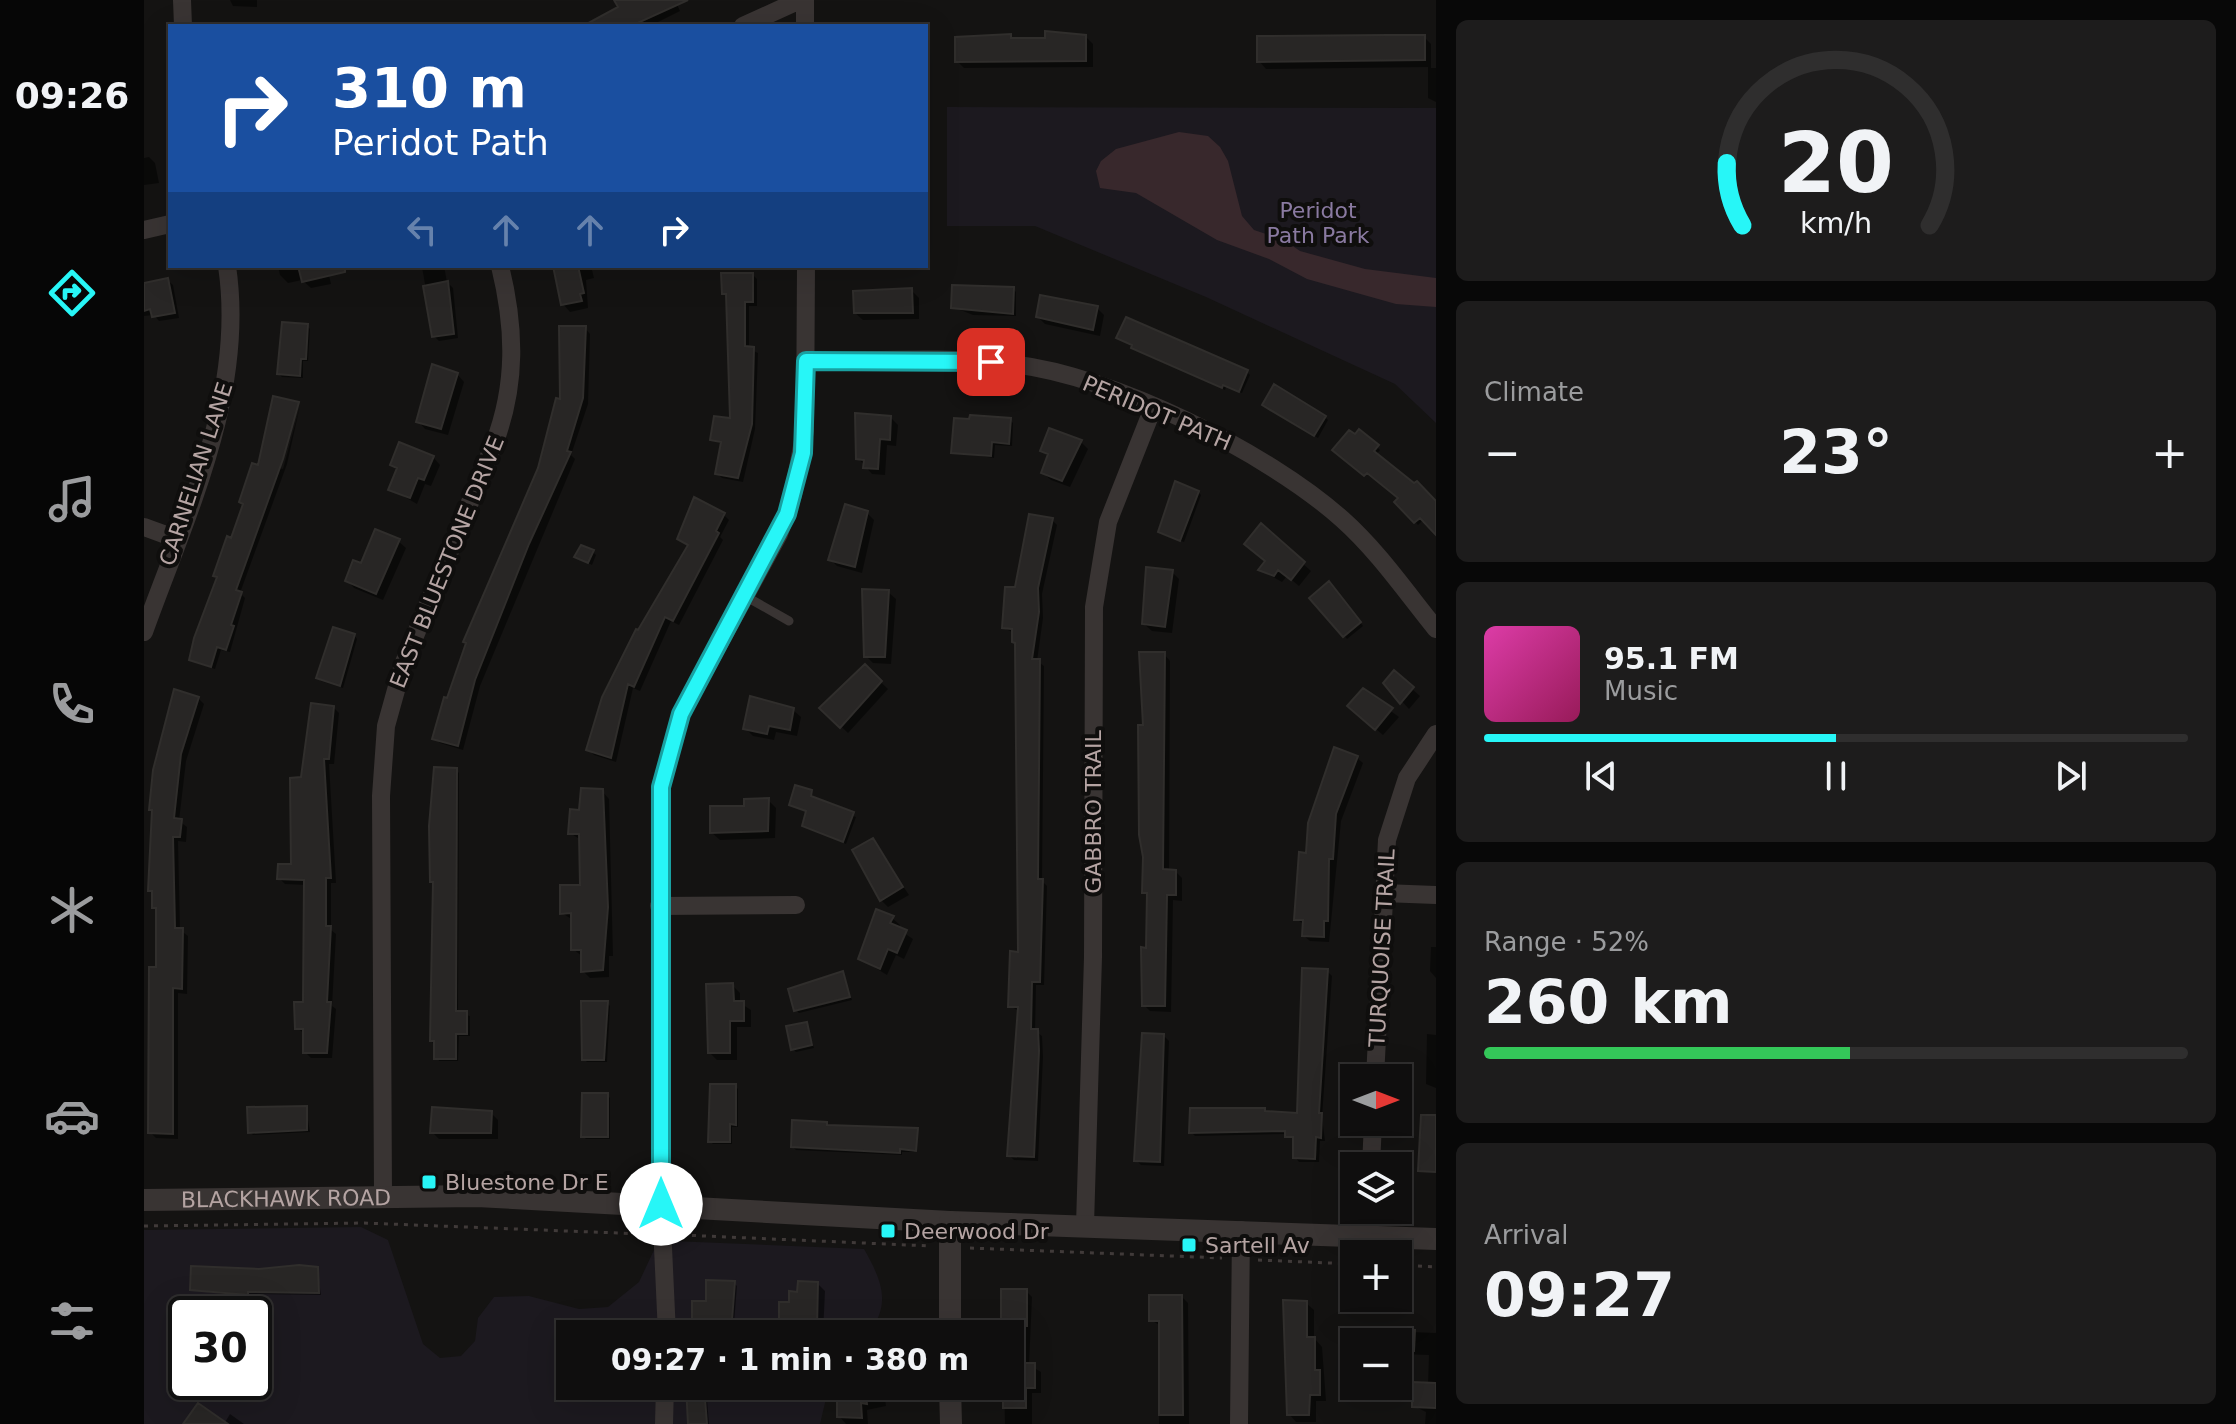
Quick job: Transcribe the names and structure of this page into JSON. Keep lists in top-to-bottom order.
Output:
{
  "streets": {
    "street": [
      "PERIDOT PATH",
      "CARNELIAN LANE",
      "EAST BLUESTONE DRIVE",
      "GABBRO TRAIL",
      "TURQUOISE TRAIL",
      "BLACKHAWK ROAD"
    ]
  },
  "crossings": [
    ["PERIDOT PATH", "GABBRO TRAIL"],
    ["EAST BLUESTONE DRIVE", "BLACKHAWK ROAD"],
    ["GABBRO TRAIL", "BLACKHAWK ROAD"]
  ],
  "parks": ["Peridot Path Park"],
  "places": {
    "transit": ["Bluestone Dr E", "Deerwood Dr", "Sartell Av"]
  },
  "north": "right",
  "page": {
    "tabs": "09:26",
    "turn": ["310 m", "Peridot Path"],
    "tile": [
      "Climate",
      ["Range · 52%", "260 km"],
      ["Arrival", "09:27"]
    ],
    "heat": ["−", "23°", "+"],
    "song": ["95.1 FM", "Music"],
    "map_buttons": ["+", "−"],
    "limit": "30",
    "trip": "09:27 · 1 min · 380 m",
    "gauge": ["20", "km/h"]
  }
}
